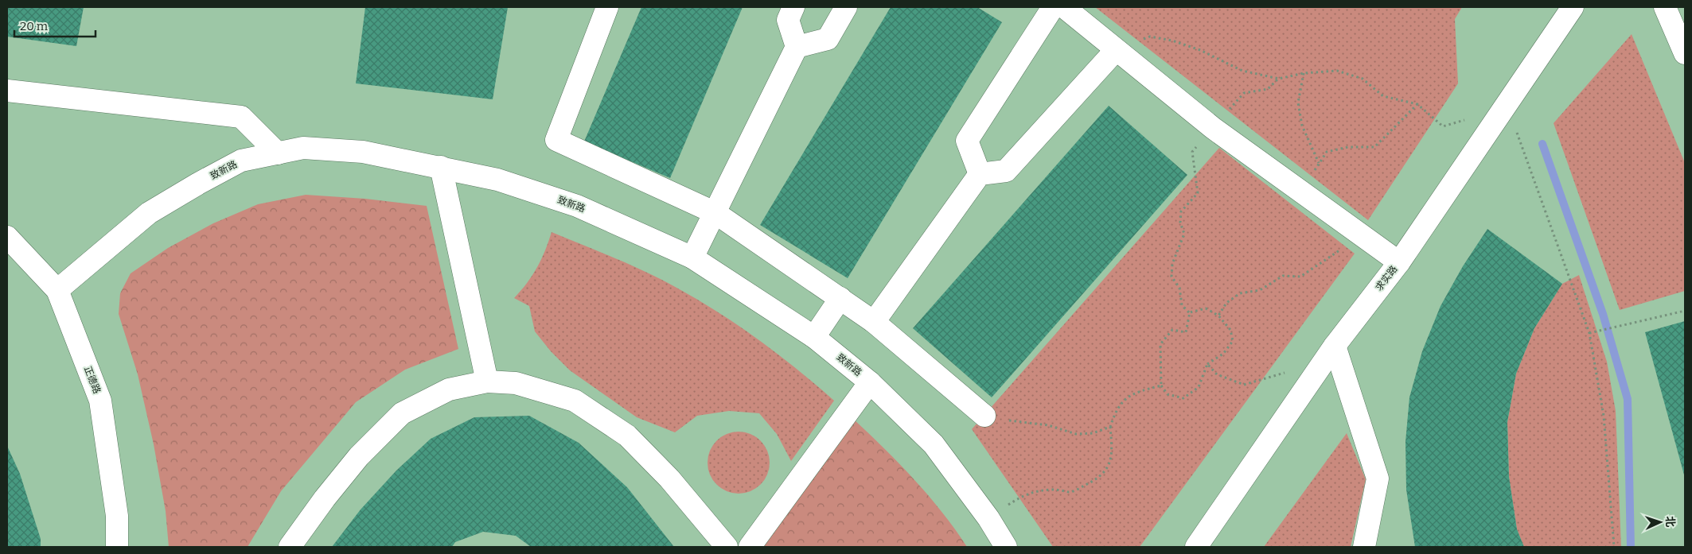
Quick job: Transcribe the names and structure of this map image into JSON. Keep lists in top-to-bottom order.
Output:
{
  "streets": {
    "street": ["致新路", "求实路", "正德路"]
  },
  "crossings": [
    ["致新路", "正德路"]
  ],
  "scale_bar": "20 m",
  "north": "right"
}
